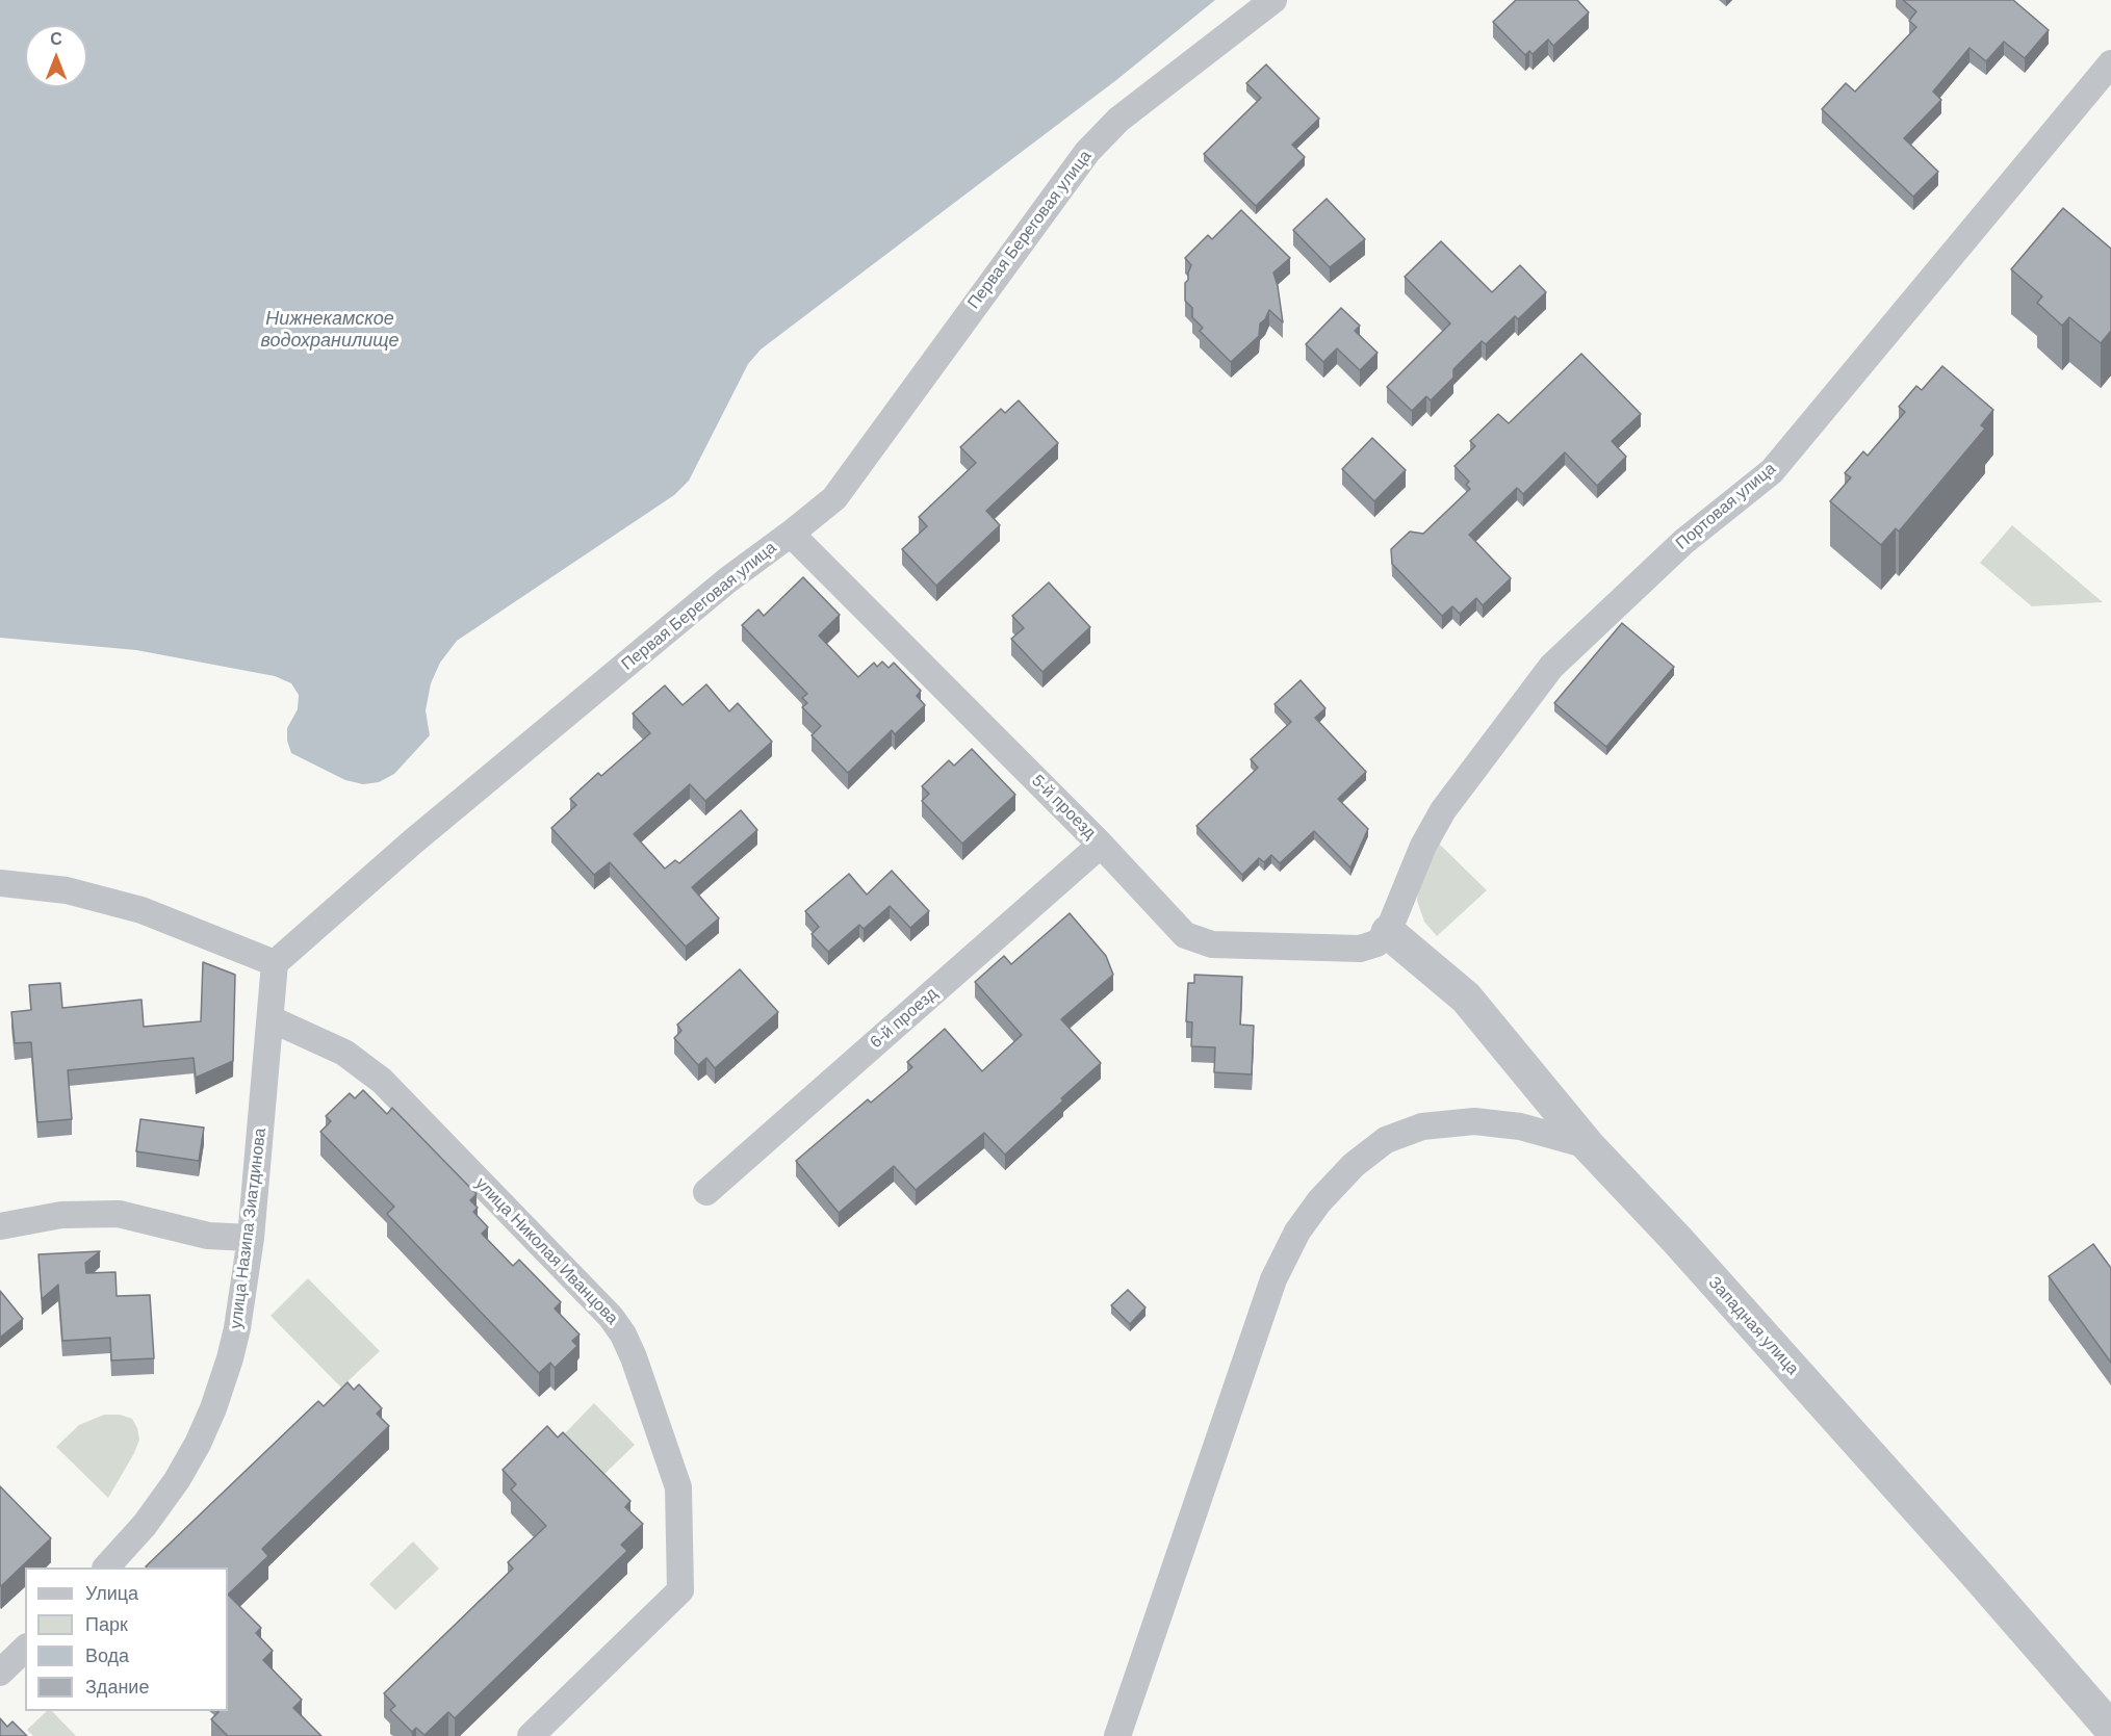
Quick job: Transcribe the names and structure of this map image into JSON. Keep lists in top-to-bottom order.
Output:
{
  "streets": {
    "street": [
      "Первая Береговая улица",
      "Портовая улица",
      "5-й проезд",
      "6-й проезд",
      "улица Назипа Зиатдинова",
      "улица Николая Иванцова",
      "Западная улица"
    ]
  },
  "crossings": [
    ["Первая Береговая улица", "5-й проезд"],
    ["Первая Береговая улица", "улица Назипа Зиатдинова"],
    ["Портовая улица", "5-й проезд"],
    ["Портовая улица", "Западная улица"],
    ["5-й проезд", "6-й проезд"],
    ["5-й проезд", "Западная улица"],
    ["улица Назипа Зиатдинова", "улица Николая Иванцова"]
  ],
  "water": ["Нижнекамское водохранилище"],
  "legend": [
    "Улица",
    "Парк",
    "Вода",
    "Здание"
  ],
  "north": "top"
}
